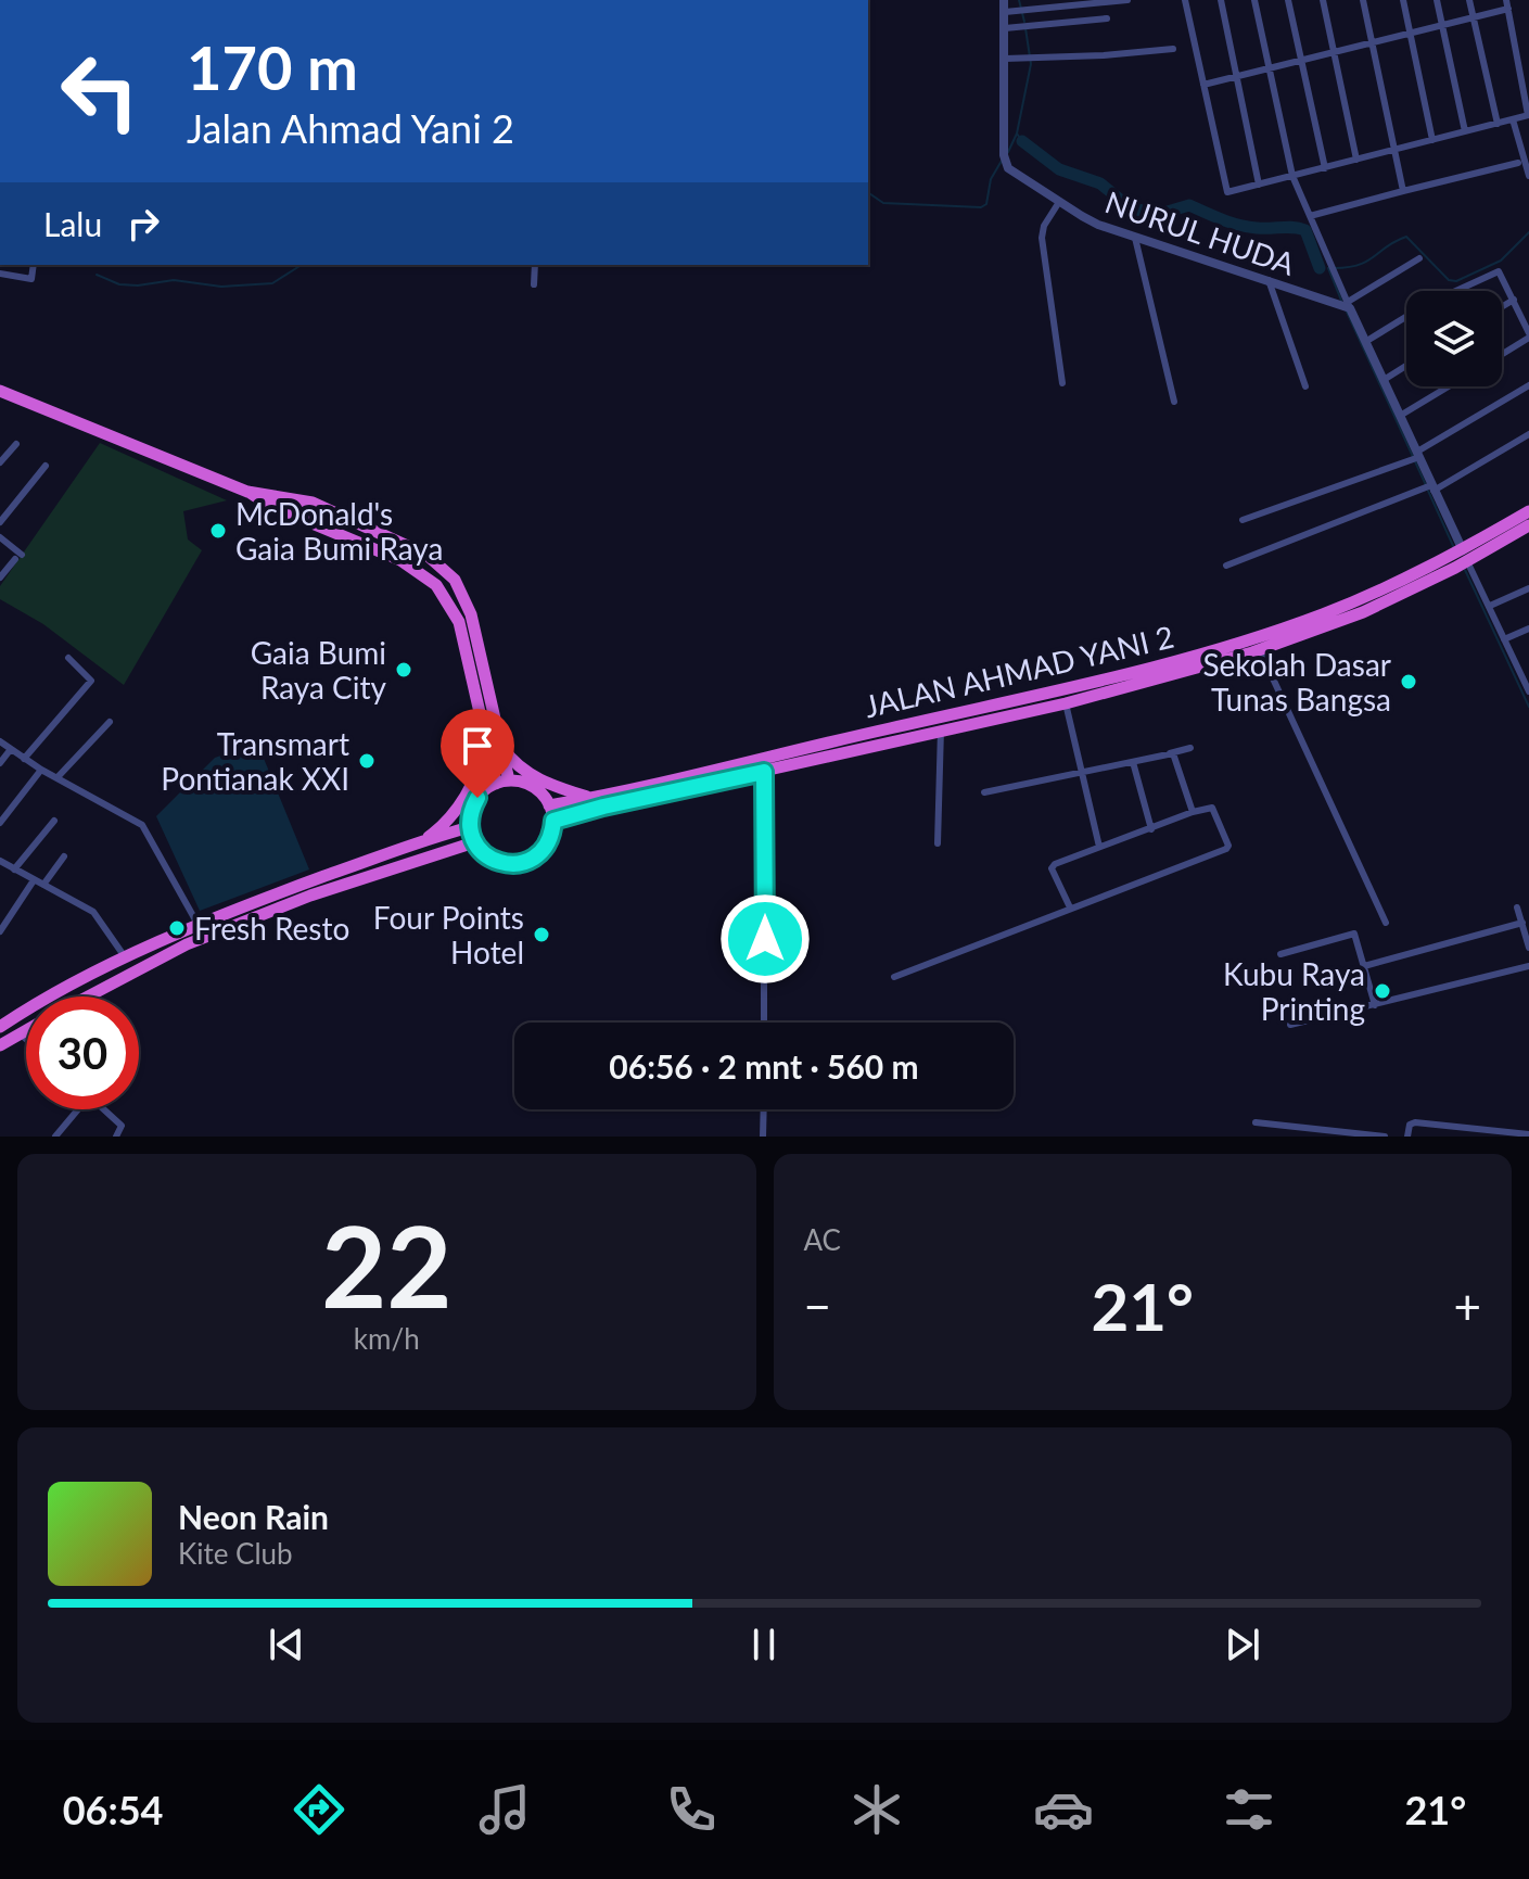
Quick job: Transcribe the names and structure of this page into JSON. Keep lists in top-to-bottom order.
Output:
{
  "streets": {
    "highway": ["JALAN AHMAD YANI 2"],
    "street": ["NURUL HUDA"]
  },
  "places": [
    "McDonald's Gaia Bumi Raya",
    "Gaia Bumi Raya City",
    "Sekolah Dasar Tunas Bangsa",
    "Transmart Pontianak XXI",
    "Fresh Resto",
    "Four Points Hotel",
    "Kubu Raya Printing"
  ],
  "page": {
    "turn": ["170 m", "Jalan Ahmad Yani 2"],
    "then": "Lalu",
    "limit": "30",
    "trip": "06:56 · 2 mnt · 560 m",
    "tile": [
      ["22", "km/h"],
      "AC"
    ],
    "heat": ["−", "21°", "+"],
    "song": ["Neon Rain", "Kite Club"],
    "tabs": ["06:54", "21°"]
  }
}
